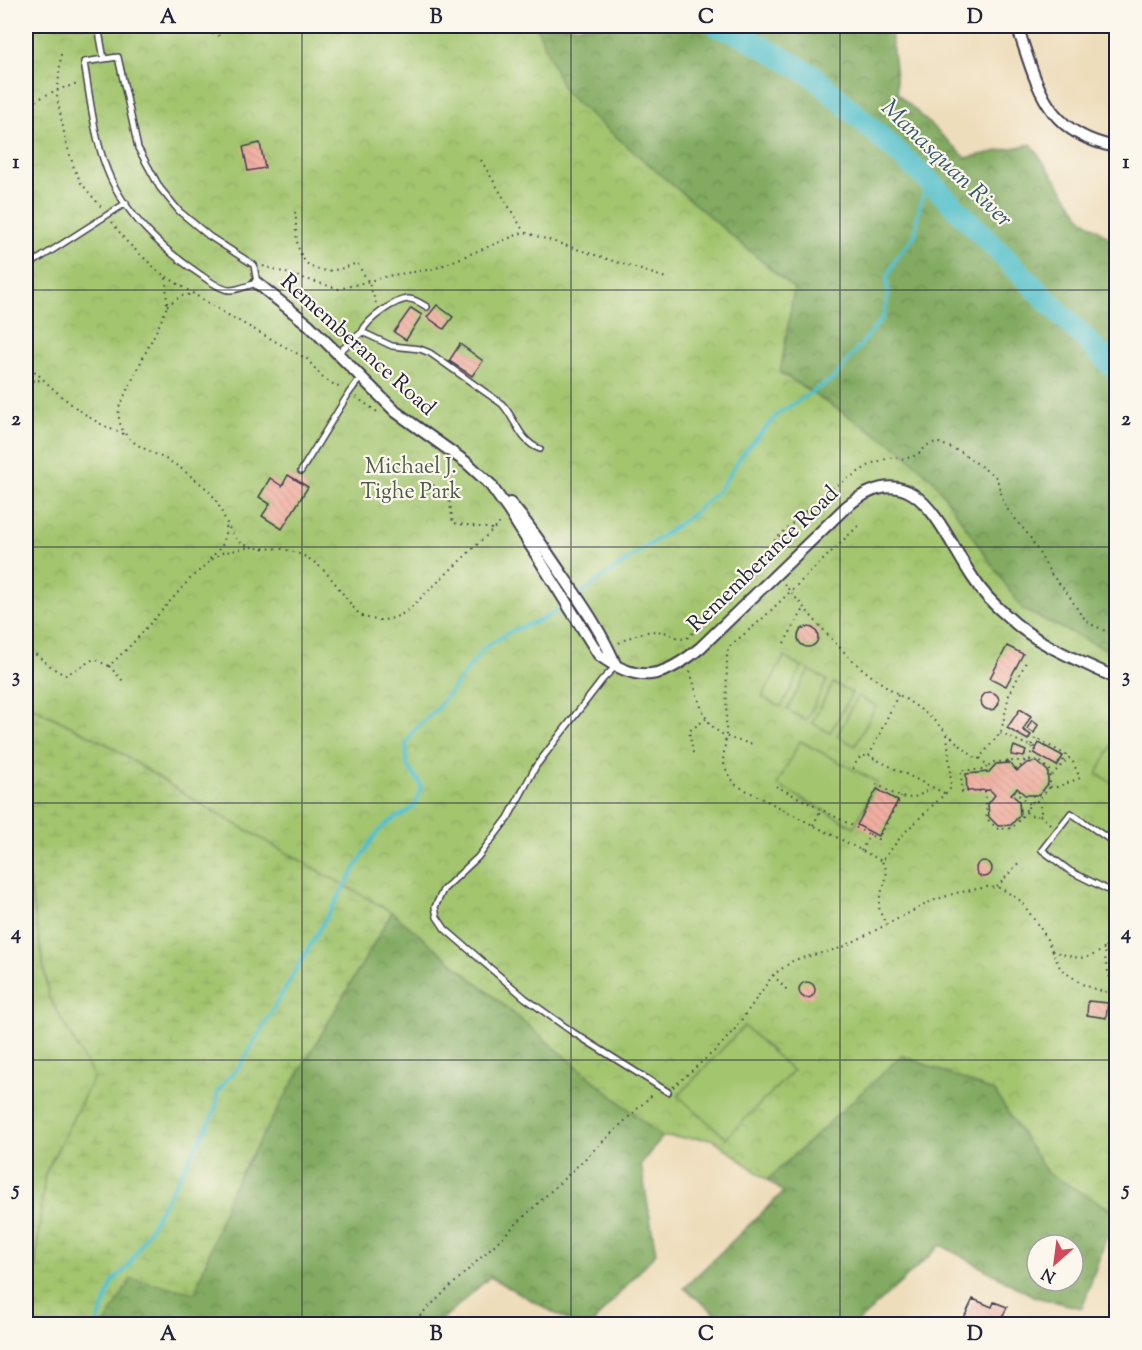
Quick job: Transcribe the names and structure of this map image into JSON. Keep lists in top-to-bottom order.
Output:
{
  "streets": {
    "street": ["Rememberance Road"]
  },
  "water": ["Manasquan River"],
  "parks": ["Michael J. Tighe Park"],
  "north": "bottom left",
  "grid": {
    "columns": [
      "A",
      "B",
      "C",
      "D"
    ],
    "rows": [
      "1",
      "2",
      "3",
      "4",
      "5"
    ]
  }
}
